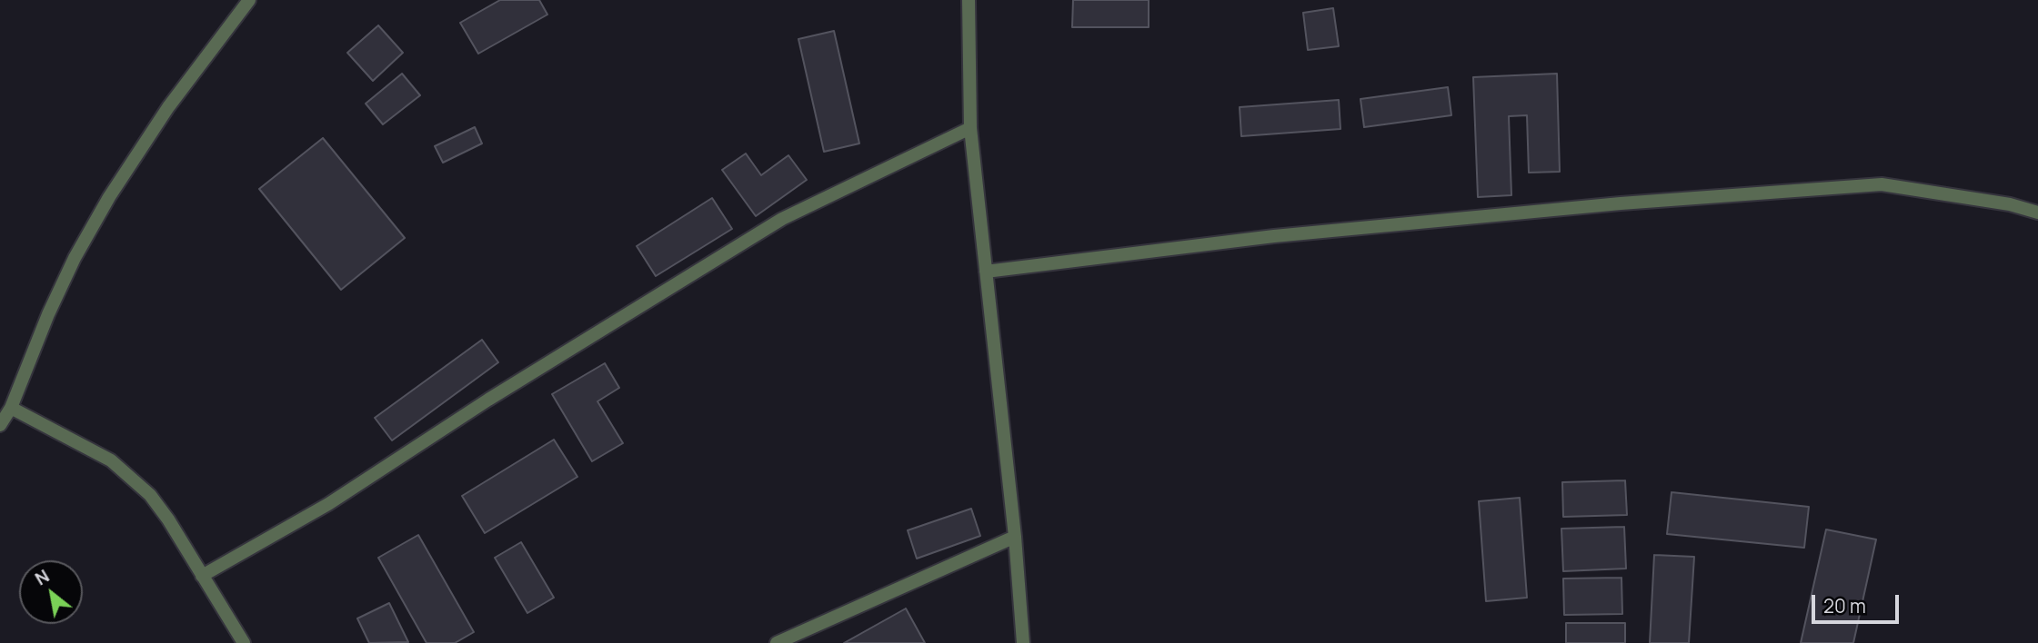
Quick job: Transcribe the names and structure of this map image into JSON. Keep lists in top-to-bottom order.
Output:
{
  "scale_bar": "20 m",
  "north": "top left"
}
